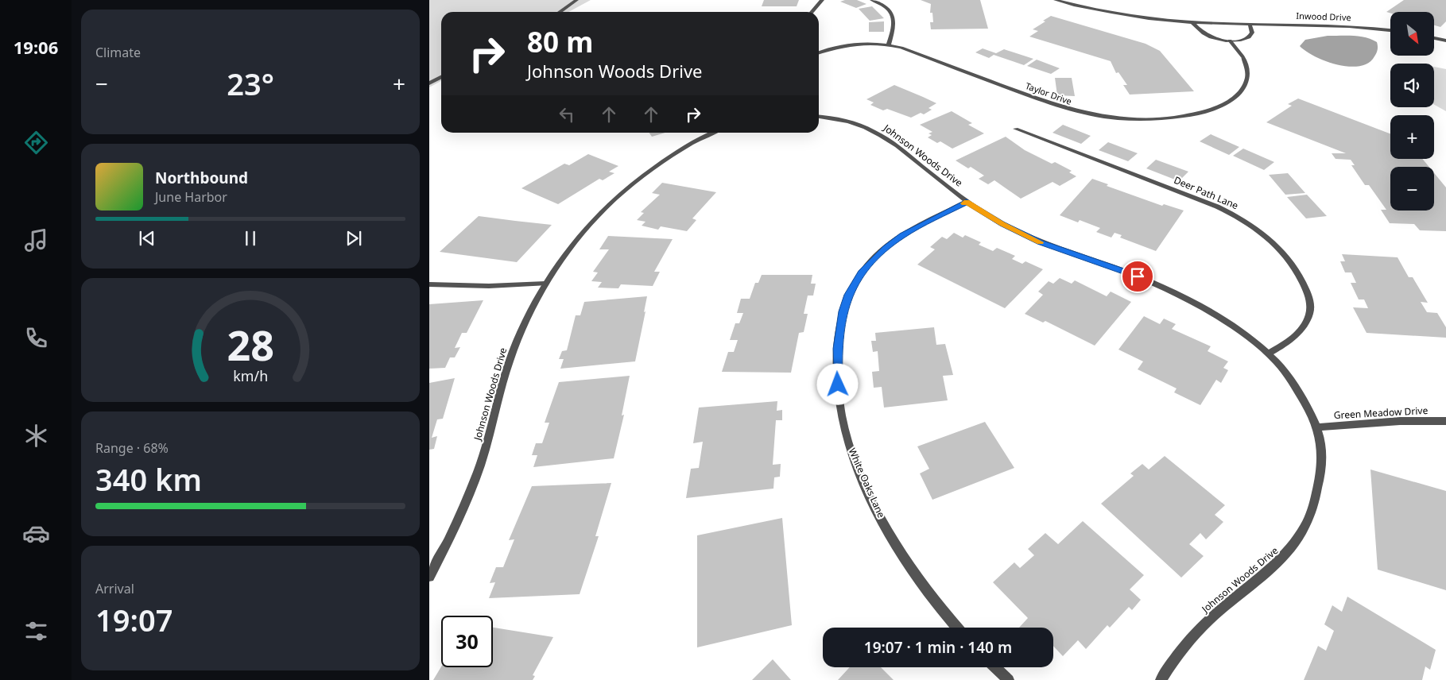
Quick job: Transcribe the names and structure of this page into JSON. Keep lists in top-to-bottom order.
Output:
{
  "streets": {
    "street": [
      "Inwood Drive",
      "Taylor Drive",
      "Johnson Woods Drive",
      "Deer Path Lane",
      "Green Meadow Drive",
      "White Oaks Lane"
    ]
  },
  "crossings": [
    ["Johnson Woods Drive", "Deer Path Lane"],
    ["Johnson Woods Drive", "Green Meadow Drive"],
    ["Johnson Woods Drive", "White Oaks Lane"]
  ],
  "north": "bottom right",
  "page": {
    "tabs": "19:06",
    "tile": [
      "Climate",
      ["Range · 68%", "340 km"],
      ["Arrival", "19:07"]
    ],
    "map_buttons": ["+", "−"],
    "turn": ["80 m", "Johnson Woods Drive"],
    "heat": ["−", "23°", "+"],
    "song": ["Northbound", "June Harbor"],
    "limit": "30",
    "trip": "19:07 · 1 min · 140 m",
    "gauge": ["28", "km/h"]
  }
}
